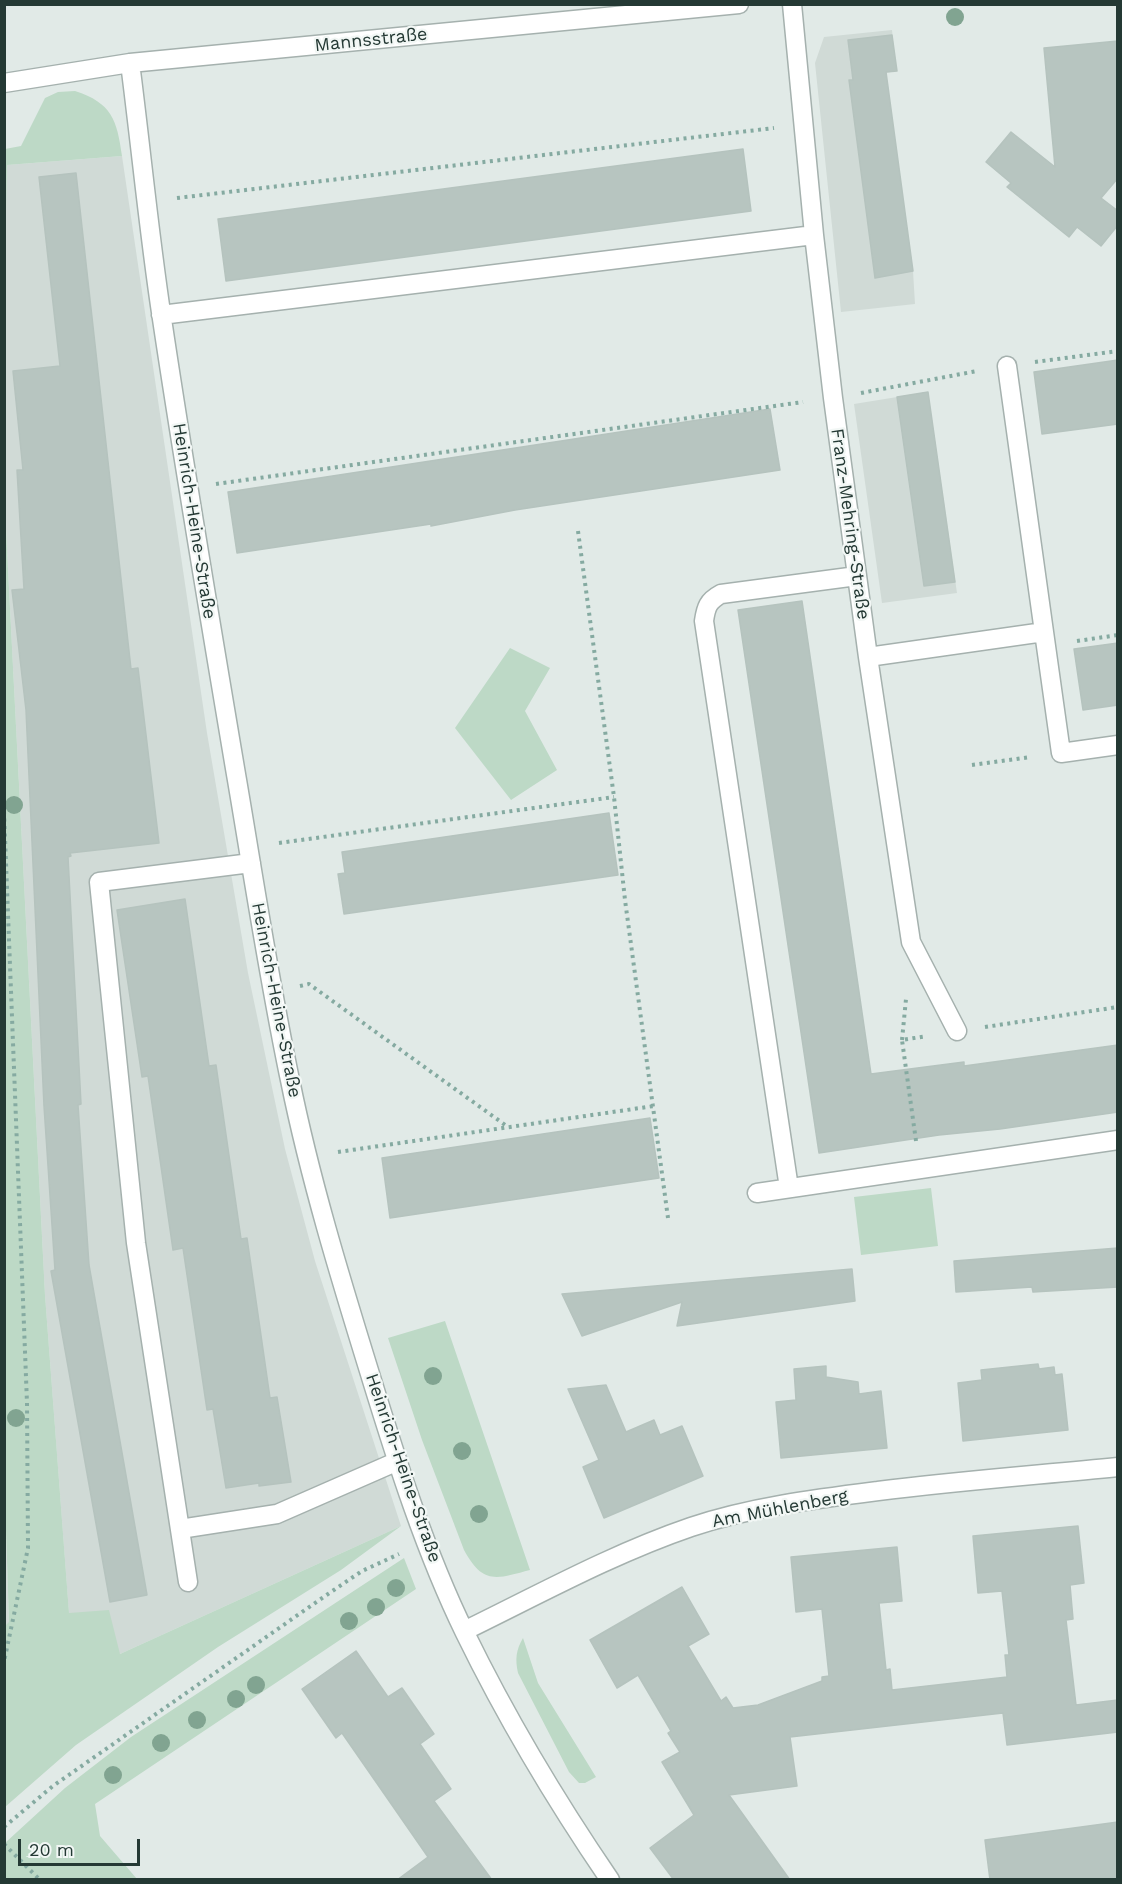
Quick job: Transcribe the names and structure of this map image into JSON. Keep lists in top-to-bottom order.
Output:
{
  "streets": {
    "street": [
      "Mannsstraße",
      "Heinrich-Heine-Straße",
      "Franz-Mehring-Straße",
      "Am Mühlenberg"
    ]
  },
  "crossings": [
    ["Mannsstraße", "Heinrich-Heine-Straße"],
    ["Heinrich-Heine-Straße", "Am Mühlenberg"]
  ],
  "scale_bar": "20 m"
}
